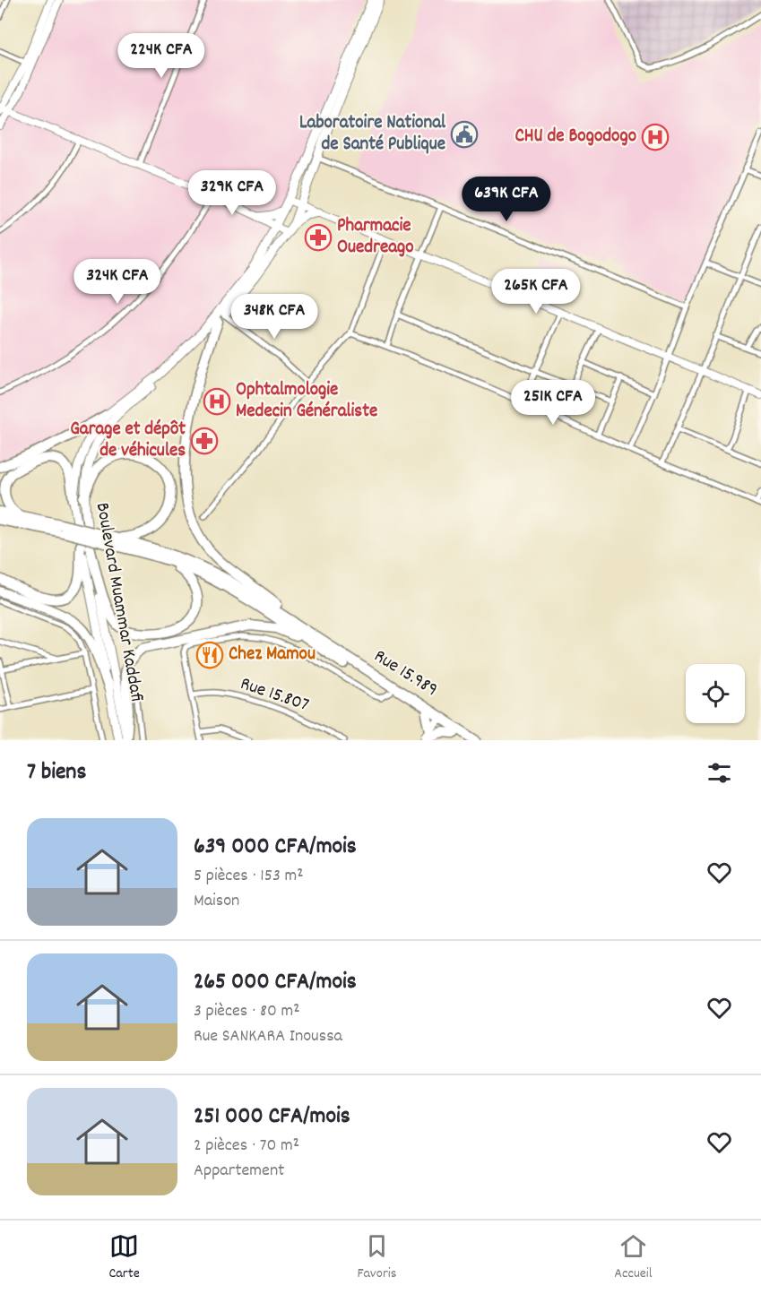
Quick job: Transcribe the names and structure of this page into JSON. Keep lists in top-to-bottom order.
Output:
{
  "streets": {
    "highway": ["Rue 15.989"],
    "main road": ["Boulevard Muammar Kaddafi"],
    "street": ["Rue 15.807"]
  },
  "places": {
    "public building": ["Laboratoire National de Santé Publique"],
    "hospital": ["CHU de Bogodogo", "Ophtalmologie Medecin Généraliste"],
    "pharmacy": ["Pharmacie Ouedreago", "Garage et dépôt de véhicules"],
    "restaurant": ["Chez Mamou"]
  },
  "page": {
    "price": [
      "224K CFA",
      "329K CFA",
      "639K CFA",
      "324K CFA",
      "265K CFA",
      "348K CFA",
      "251K CFA"
    ],
    "heading": "7 biens",
    "list": [
      {
        "name": "639 000 CFA/mois",
        "note": "5 pièces · 153 m² · Maison"
      },
      {
        "name": "265 000 CFA/mois",
        "note": "3 pièces · 80 m² · Rue SANKARA Inoussa"
      },
      {
        "name": "251 000 CFA/mois",
        "note": "2 pièces · 70 m² · Appartement"
      }
    ],
    "tabs": ["Carte", "Favoris", "Accueil"]
  }
}
